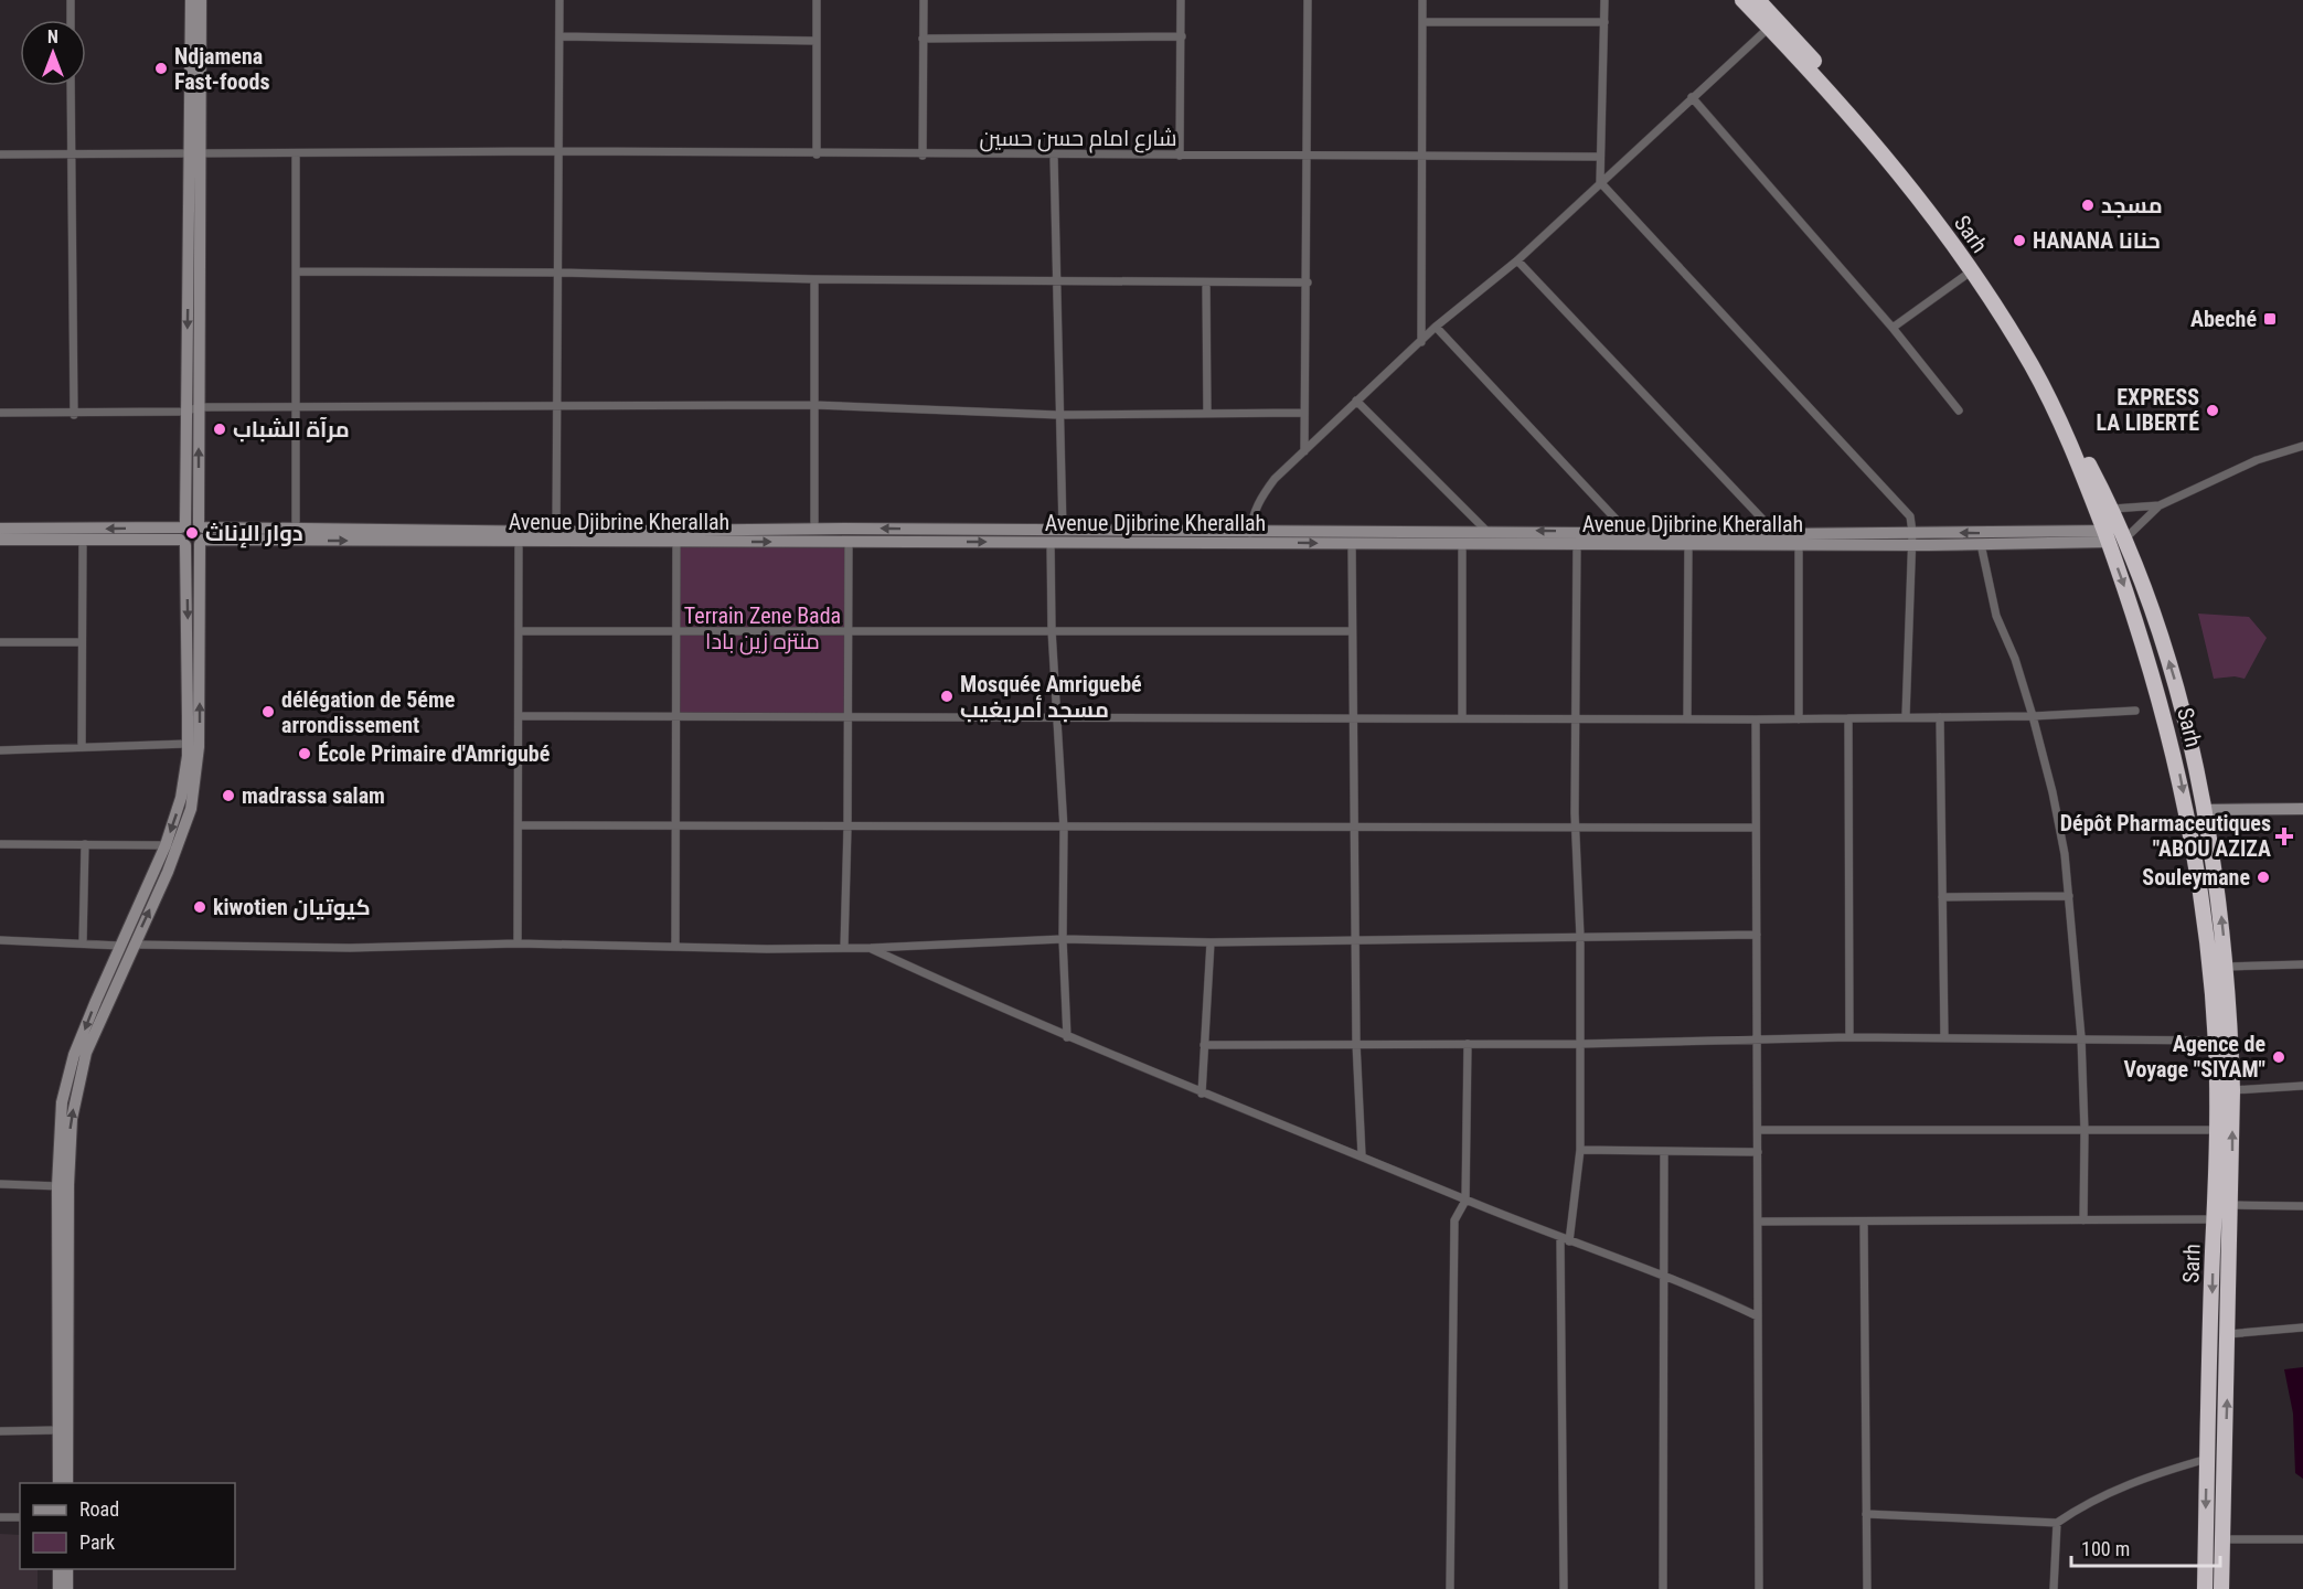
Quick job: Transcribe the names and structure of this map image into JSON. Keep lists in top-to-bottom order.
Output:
{
  "streets": {
    "highway": ["Sarh"],
    "street": ["شارع امام حسن حسين", "Avenue Djibrine Kherallah"]
  },
  "crossings": [
    ["Sarh", "Avenue Djibrine Kherallah"]
  ],
  "parks": ["Terrain Zene Bada منتزه زين بادا"],
  "places": {
    "other": [
      "Ndjamena Fast-foods",
      "مسجد",
      "HANANA حنانا",
      "EXPRESS LA LIBERTÉ",
      "مرآة الشباب",
      "دوار الإناث",
      "Mosquée Amriguebé مسجد أمريغيب",
      "délégation de 5éme arrondissement",
      "École Primaire d'Amrigubé",
      "madrassa salam",
      "Souleymane",
      "kiwotien كيوتيان",
      "Agence de Voyage \"SIYAM\""
    ],
    "transit": ["Abeché"],
    "health": ["Dépôt Pharmaceutiques \"ABOU AZIZA"]
  },
  "legend": ["Road", "Park"],
  "scale_bar": "100 m",
  "north": "top"
}
